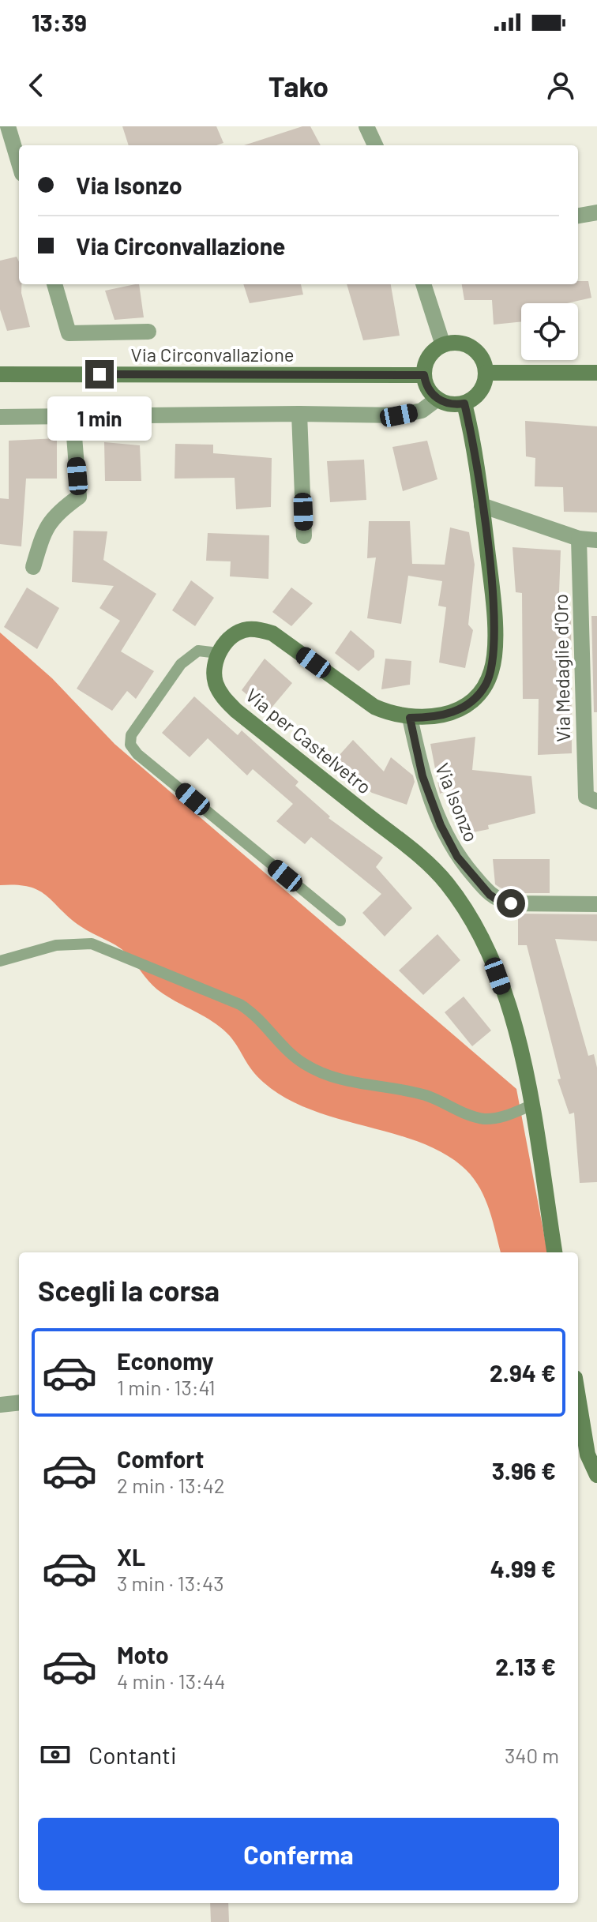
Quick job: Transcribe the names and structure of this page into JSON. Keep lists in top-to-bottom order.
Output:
{
  "streets": {
    "street": [
      "Via Circonvallazione",
      "Via Medaglie d'Oro",
      "Via per Castelvetro",
      "Via Isonzo"
    ]
  },
  "page": {
    "status": "13:39",
    "header": "Tako",
    "banner": ["Via Isonzo", "Via Circonvallazione"],
    "bubble": "1 min",
    "heading": "Scegli la corsa",
    "list": [
      {
        "name": "Economy",
        "note": "1 min · 13:41",
        "value": "2.94 €"
      },
      {
        "name": "Comfort",
        "note": "2 min · 13:42",
        "value": "3.96 €"
      },
      {
        "name": "XL",
        "note": "3 min · 13:43",
        "value": "4.99 €"
      },
      {
        "name": "Moto",
        "note": "4 min · 13:44",
        "value": "2.13 €"
      }
    ],
    "pay": ["Contanti", "340 m"],
    "buttons": "Conferma"
  }
}
